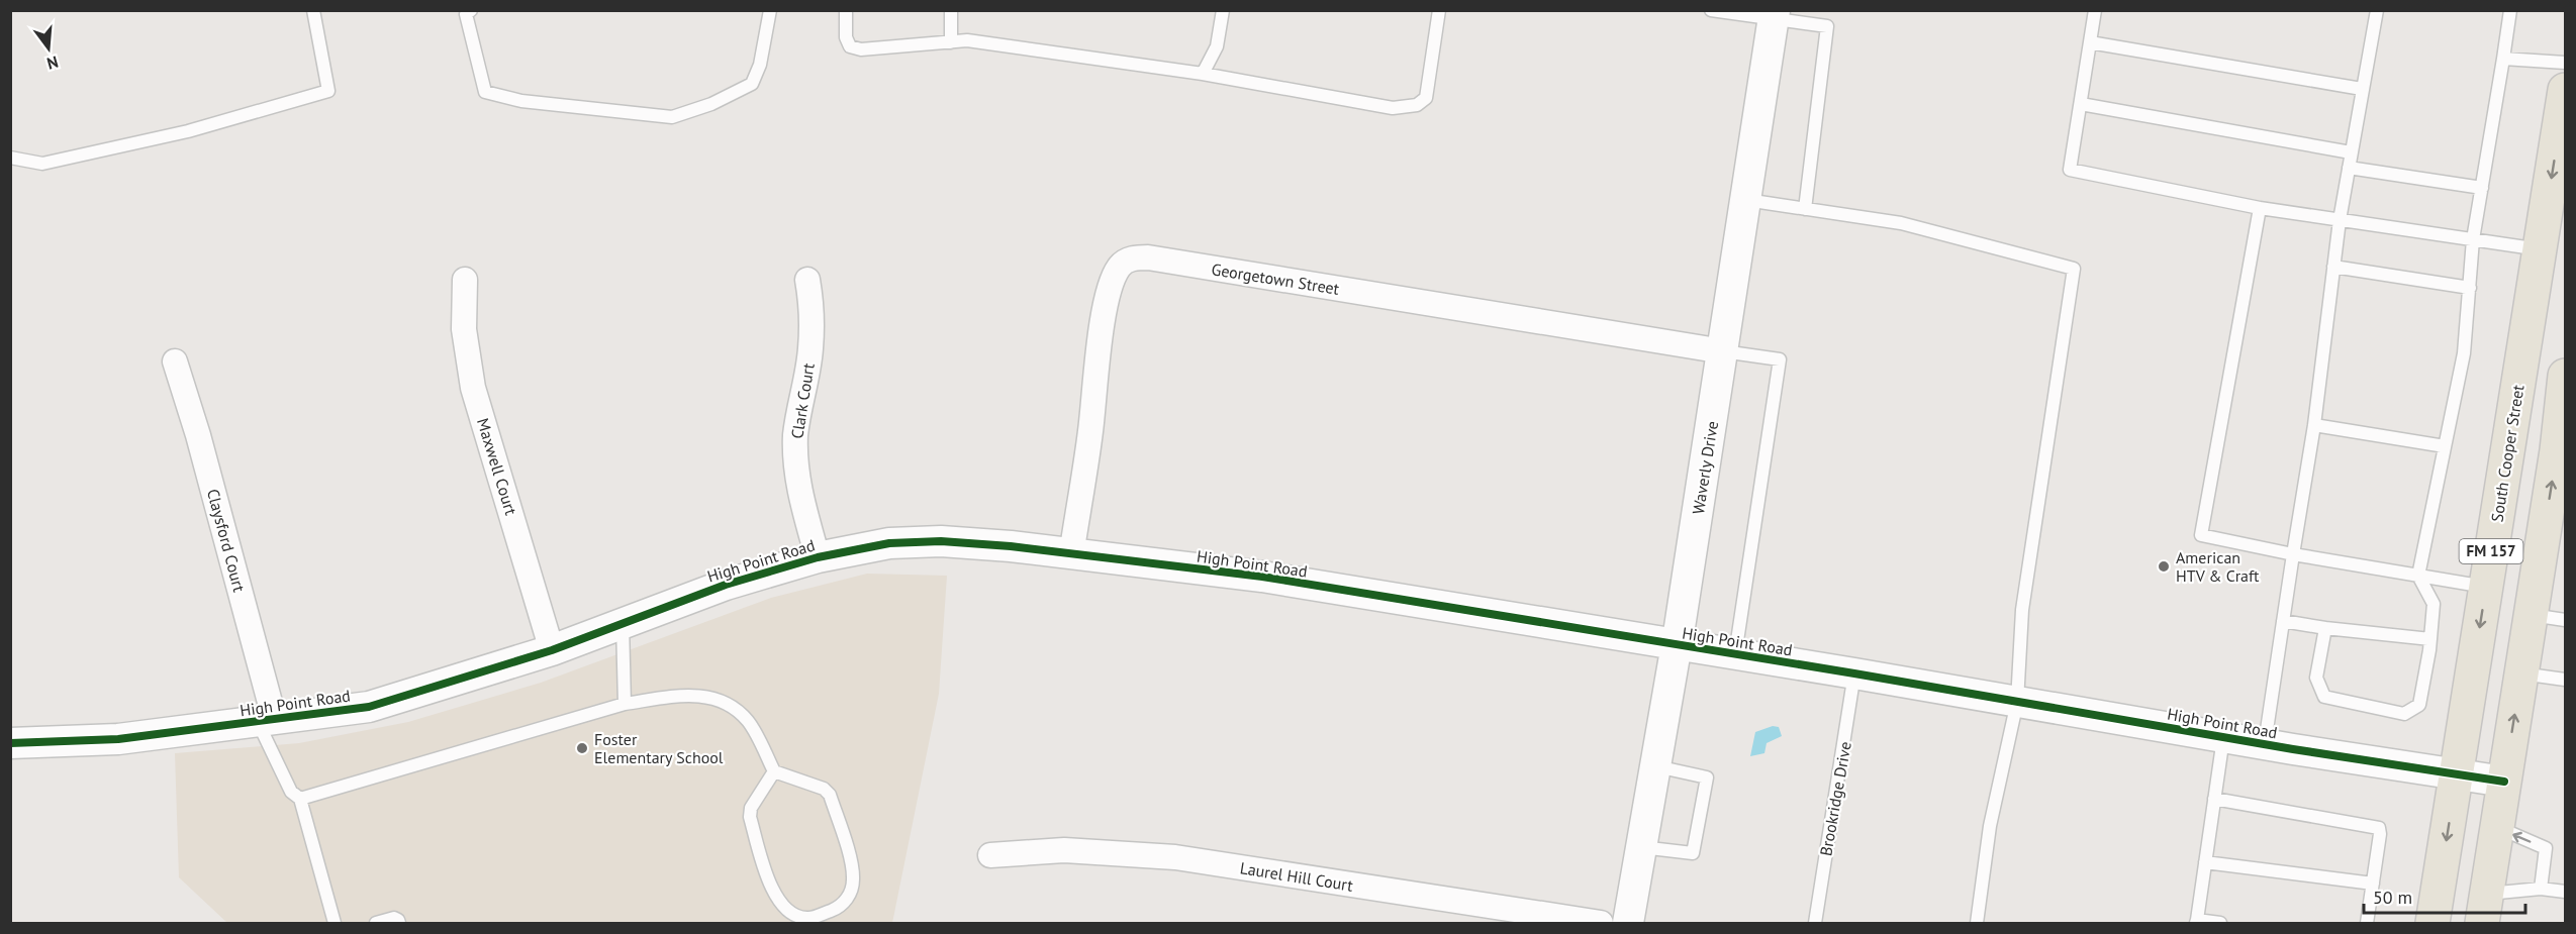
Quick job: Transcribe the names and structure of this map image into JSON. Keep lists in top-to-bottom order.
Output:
{
  "streets": {
    "main road": ["South Cooper Street", "FM 157"],
    "street": [
      "Georgetown Street",
      "Clark Court",
      "Maxwell Court",
      "Waverly Drive",
      "Claysford Court",
      "High Point Road",
      "Laurel Hill Court"
    ],
    "lane": ["Brookridge Drive"]
  },
  "crossings": [
    ["Georgetown Street", "Waverly Drive"],
    ["Georgetown Street", "High Point Road"],
    ["Clark Court", "High Point Road"],
    ["South Cooper Street", "High Point Road"],
    ["Maxwell Court", "High Point Road"],
    ["Waverly Drive", "High Point Road"],
    ["Claysford Court", "High Point Road"],
    ["FM 157", "High Point Road"],
    ["High Point Road", "Brookridge Drive"]
  ],
  "places": ["American HTV & Craft", "Foster Elementary School"],
  "scale_bar": "50 m",
  "north": "bottom"
}
